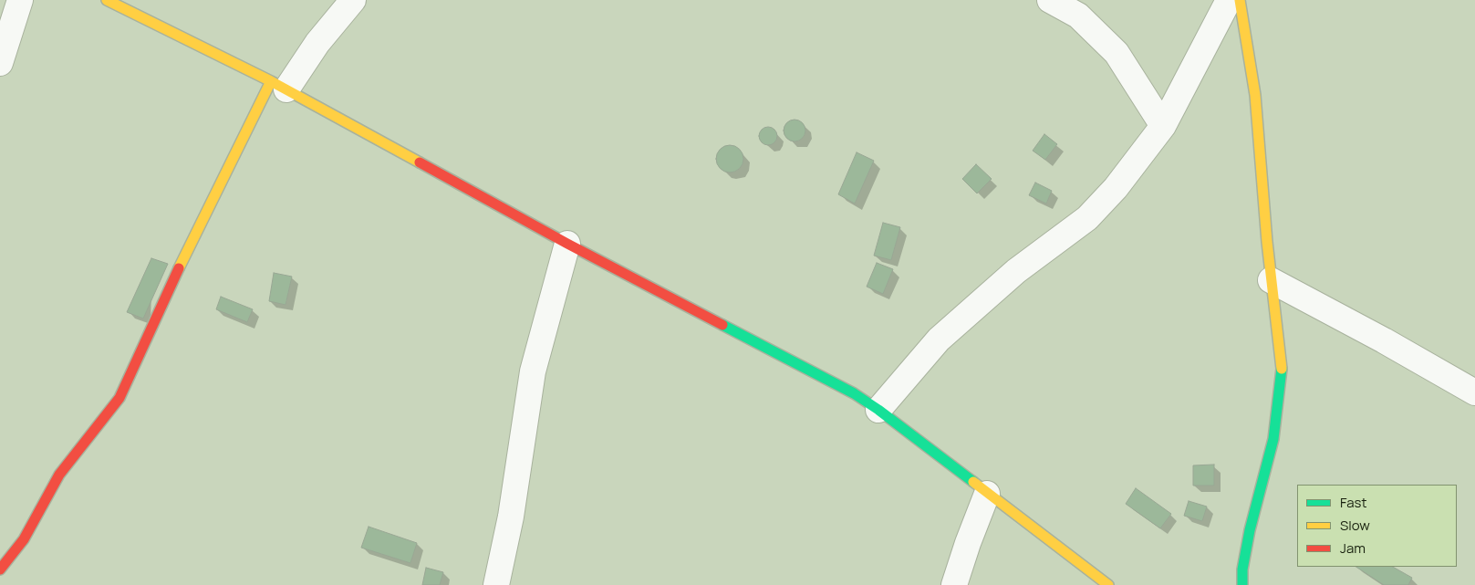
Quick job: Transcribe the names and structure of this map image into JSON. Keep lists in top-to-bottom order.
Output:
{
  "legend": ["Fast", "Slow", "Jam"]
}
